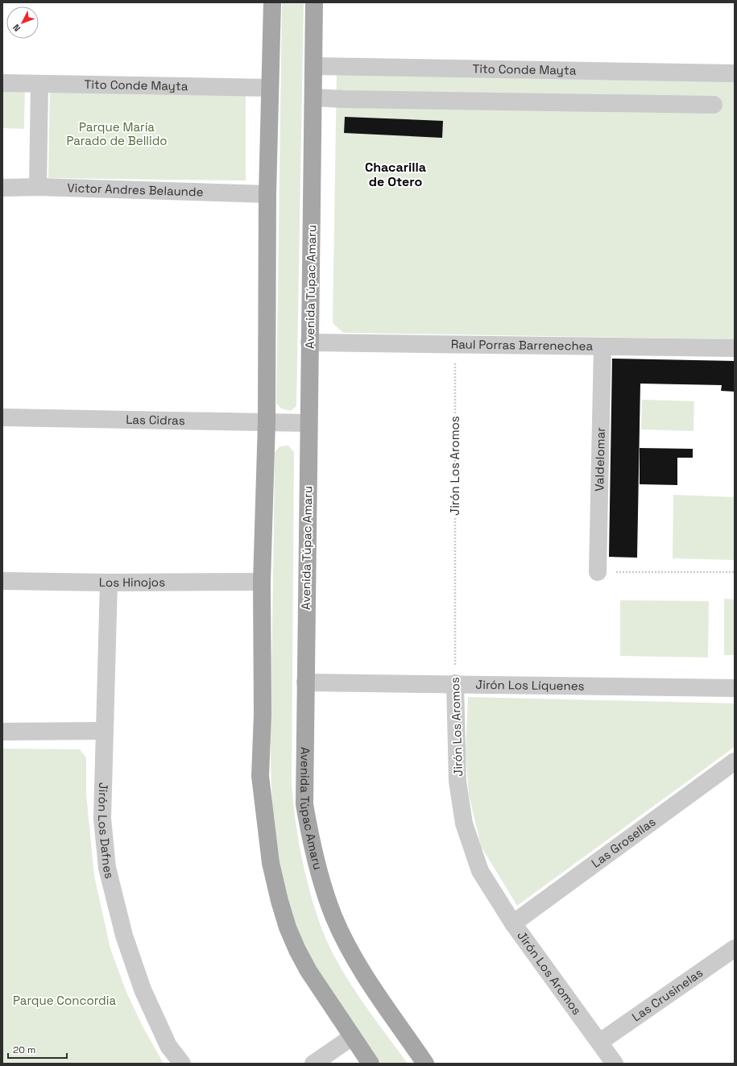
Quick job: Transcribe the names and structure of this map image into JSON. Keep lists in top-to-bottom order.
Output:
{
  "streets": {
    "main road": ["Avenida Túpac Amaru"],
    "street": [
      "Tito Conde Mayta",
      "Victor Andres Belaunde",
      "Raul Porras Barrenechea",
      "Las Cidras",
      "Valdelomar",
      "Jirón Los Aromos",
      "Los Hinojos",
      "Jirón Los Líquenes",
      "Jirón Los Dafnes",
      "Las Grosellas",
      "Las Crusinelas"
    ]
  },
  "crossings": [
    ["Tito Conde Mayta", "Avenida Túpac Amaru"],
    ["Avenida Túpac Amaru", "Raul Porras Barrenechea"],
    ["Avenida Túpac Amaru", "Las Cidras"],
    ["Avenida Túpac Amaru", "Jirón Los Líquenes"],
    ["Raul Porras Barrenechea", "Valdelomar"],
    ["Raul Porras Barrenechea", "Jirón Los Aromos"],
    ["Jirón Los Aromos", "Jirón Los Líquenes"],
    ["Jirón Los Aromos", "Las Grosellas"],
    ["Jirón Los Aromos", "Las Crusinelas"],
    ["Los Hinojos", "Jirón Los Dafnes"]
  ],
  "districts": ["Chacarilla de Otero"],
  "parks": ["Parque María Parado de Bellido", "Parque Concordia"],
  "scale_bar": "20 m",
  "north": "bottom left"
}
